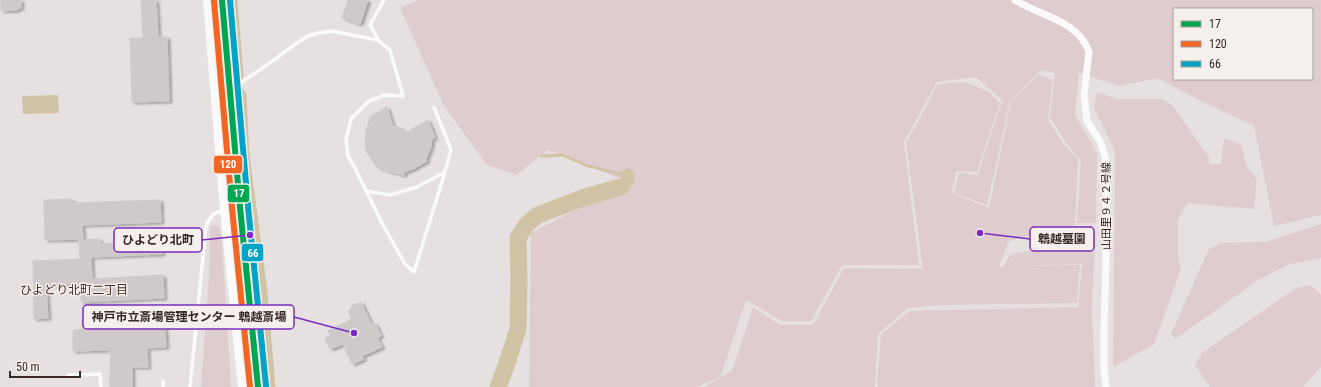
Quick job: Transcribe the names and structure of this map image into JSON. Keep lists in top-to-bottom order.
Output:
{
  "streets": {
    "street": ["山田里９４２号線"]
  },
  "districts": ["ひよどり北町二丁目"],
  "places": ["鵯越墓園", "ひよどり北町", "神戸市立斎場管理センター 鵯越斎場"],
  "lines": ["transit line 17", "transit line 66", "transit line 120"],
  "legend": ["17", "120", "66"],
  "scale_bar": "50 m"
}
